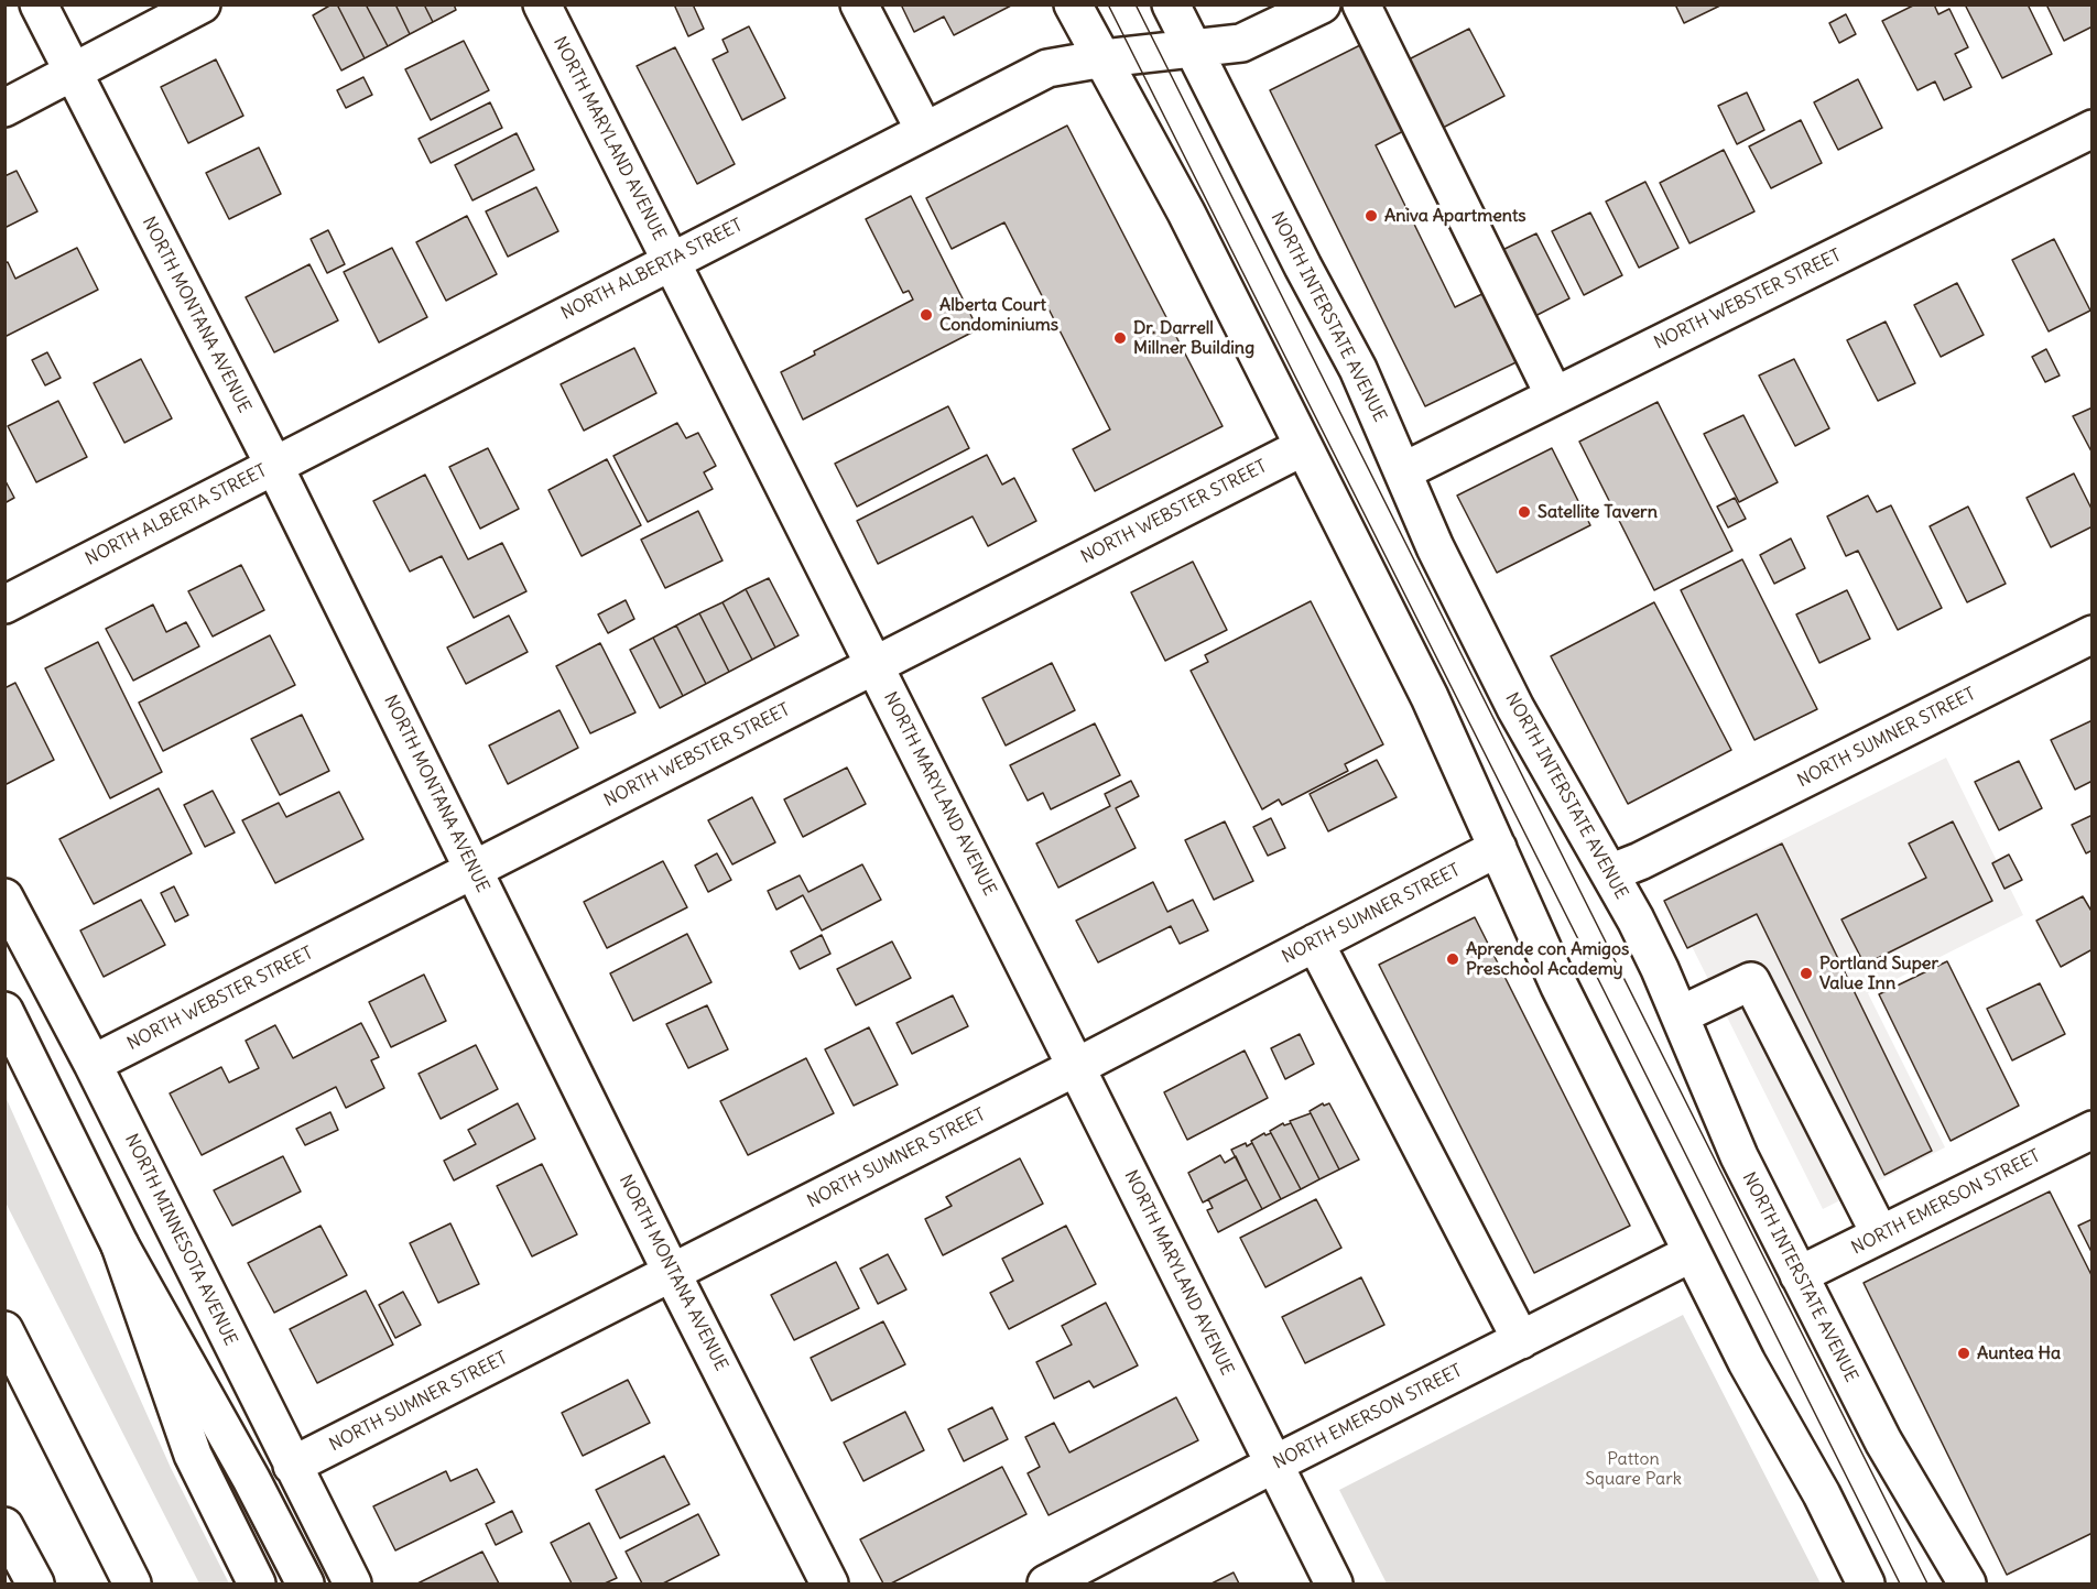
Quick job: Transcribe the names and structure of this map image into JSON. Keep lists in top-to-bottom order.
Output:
{
  "streets": {
    "main road": [
      "NORTH MARYLAND AVENUE",
      "NORTH ALBERTA STREET",
      "NORTH WEBSTER STREET",
      "NORTH MONTANA AVENUE",
      "NORTH INTERSTATE AVENUE",
      "NORTH SUMNER STREET",
      "NORTH EMERSON STREET",
      "NORTH MINNESOTA AVENUE"
    ]
  },
  "crossings": [
    ["NORTH MARYLAND AVENUE", "NORTH ALBERTA STREET"],
    ["NORTH MARYLAND AVENUE", "NORTH WEBSTER STREET"],
    ["NORTH MARYLAND AVENUE", "NORTH SUMNER STREET"],
    ["NORTH MARYLAND AVENUE", "NORTH EMERSON STREET"],
    ["NORTH ALBERTA STREET", "NORTH MONTANA AVENUE"],
    ["NORTH ALBERTA STREET", "NORTH INTERSTATE AVENUE"],
    ["NORTH WEBSTER STREET", "NORTH MONTANA AVENUE"],
    ["NORTH WEBSTER STREET", "NORTH INTERSTATE AVENUE"],
    ["NORTH WEBSTER STREET", "NORTH MINNESOTA AVENUE"],
    ["NORTH MONTANA AVENUE", "NORTH SUMNER STREET"],
    ["NORTH INTERSTATE AVENUE", "NORTH SUMNER STREET"],
    ["NORTH INTERSTATE AVENUE", "NORTH EMERSON STREET"],
    ["NORTH SUMNER STREET", "NORTH MINNESOTA AVENUE"]
  ],
  "parks": ["Patton Square Park"],
  "places": [
    "Aniva Apartments",
    "Alberta Court Condominiums",
    "Dr. Darrell Millner Building",
    "Satellite Tavern",
    "Aprende con Amigos Preschool Academy",
    "Portland Super Value Inn",
    "Auntea Ha"
  ]
}
